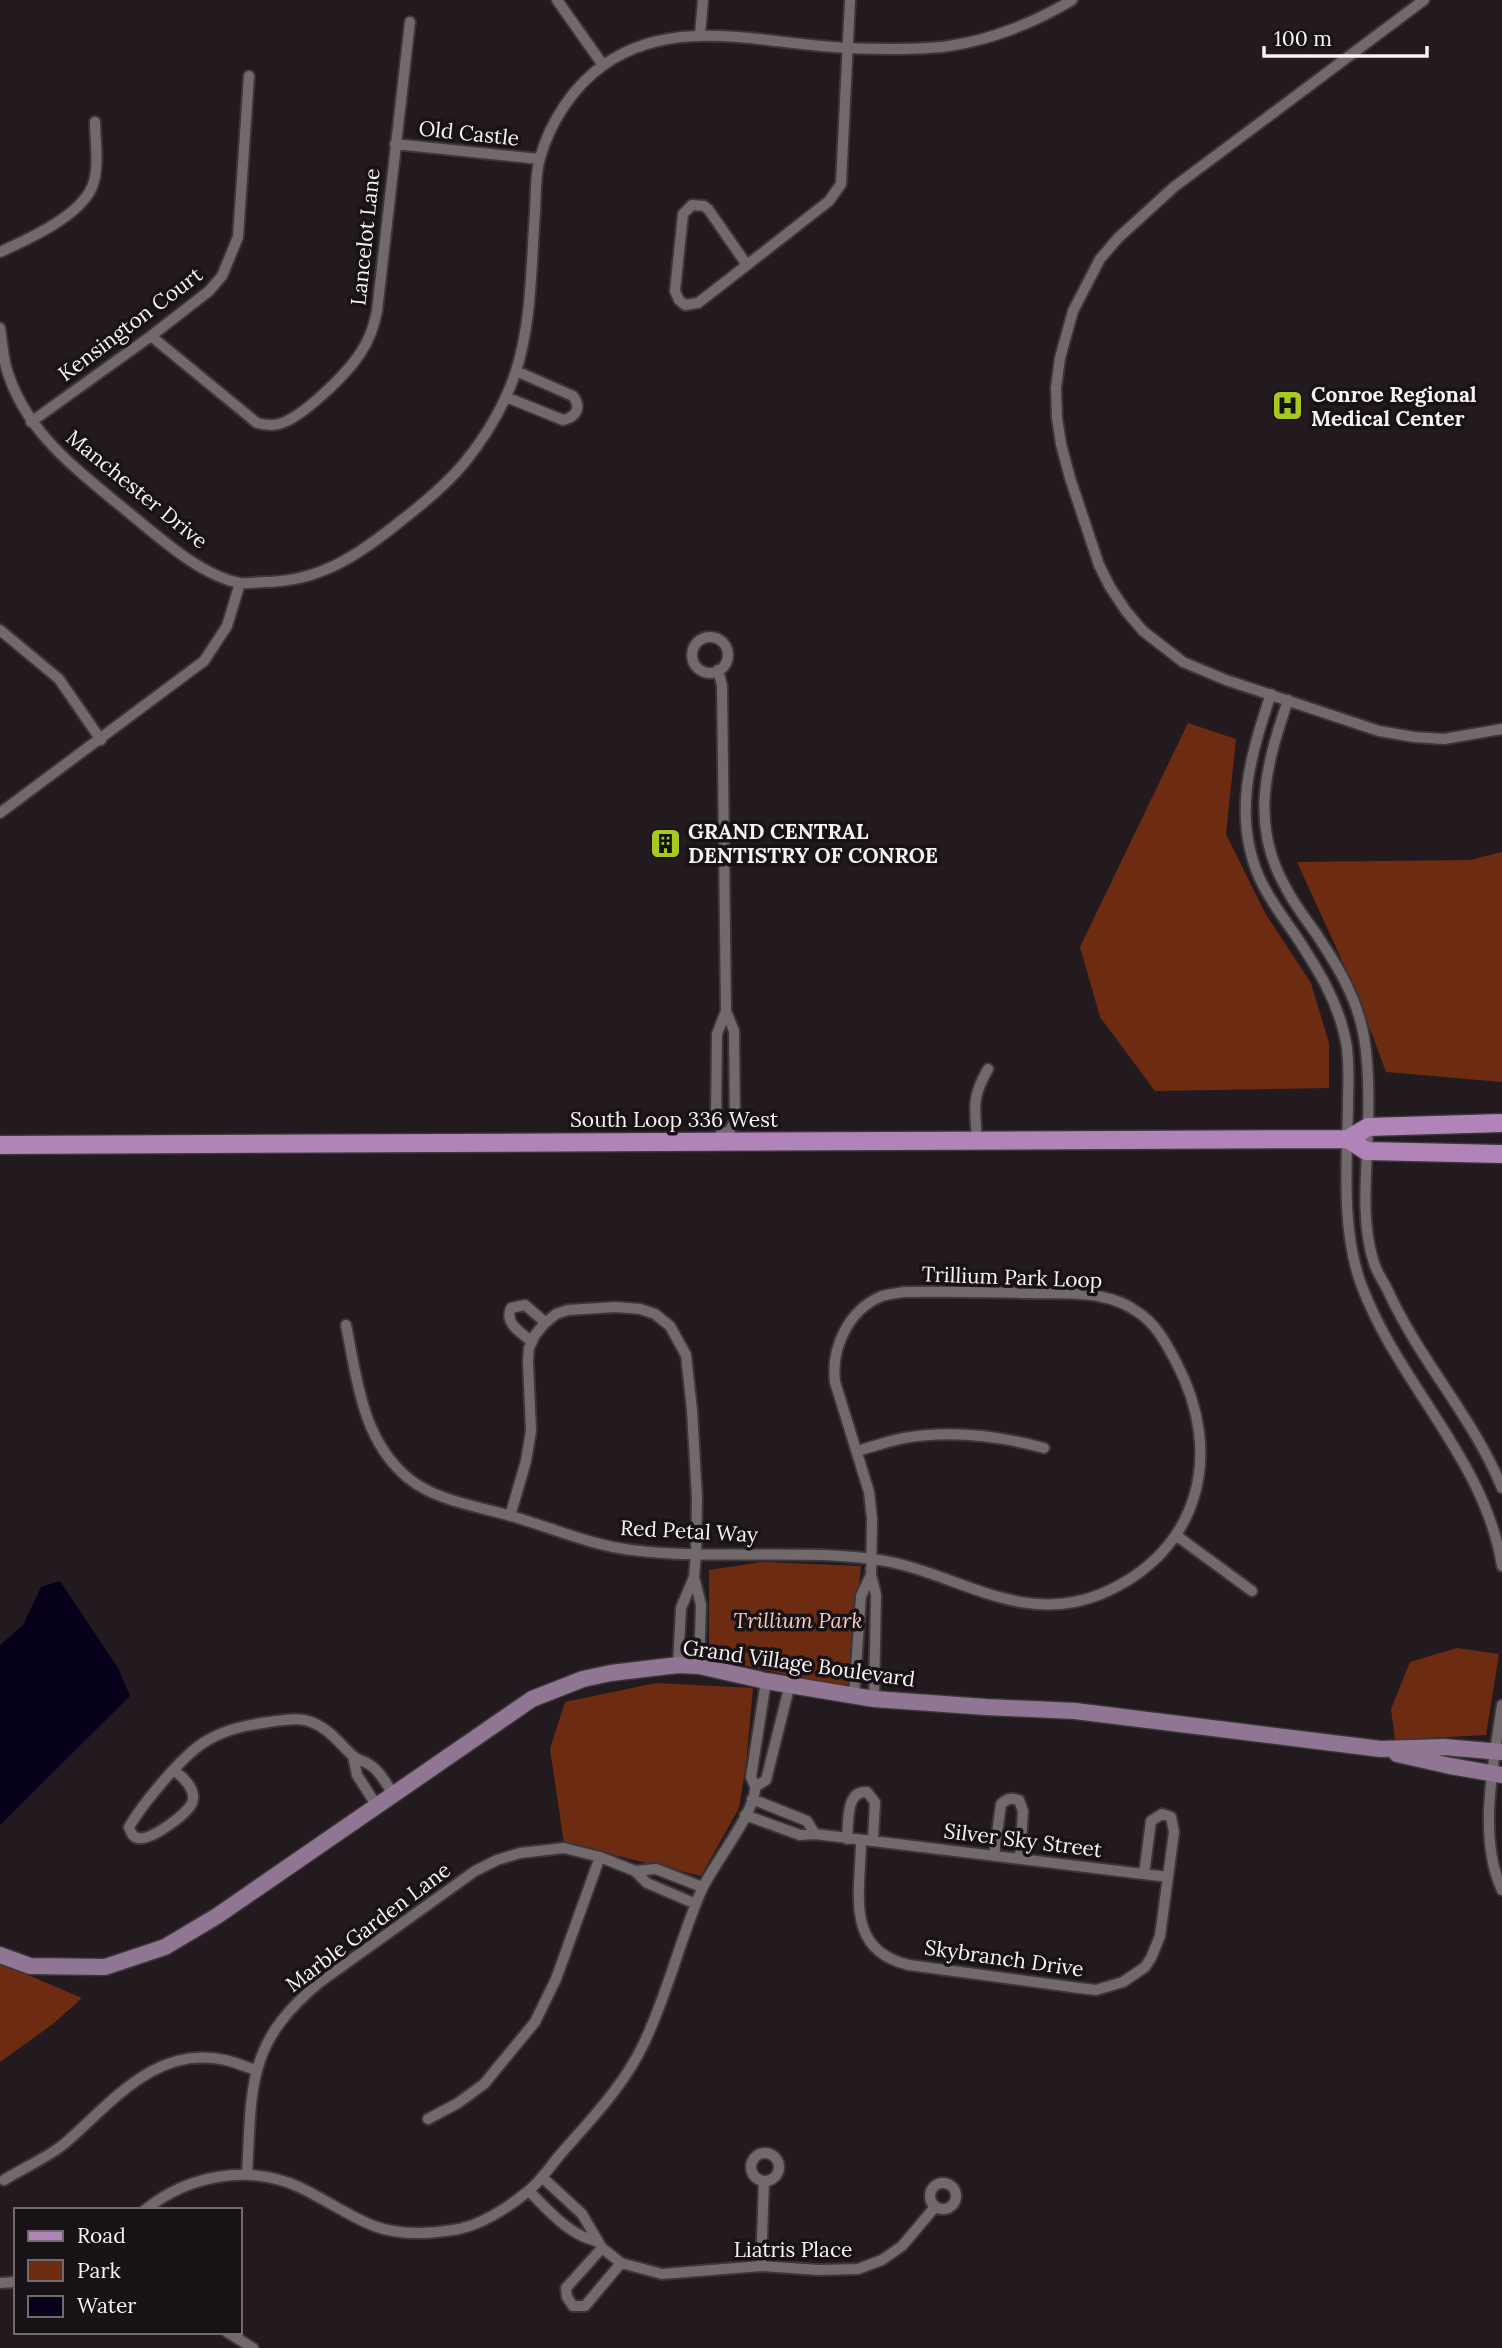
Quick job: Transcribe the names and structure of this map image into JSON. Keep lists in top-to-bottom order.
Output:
{
  "streets": {
    "main road": ["South Loop 336 West"],
    "street": [
      "Old Castle",
      "Lancelot Lane",
      "Kensington Court",
      "Manchester Drive",
      "Trillium Park Loop",
      "Red Petal Way",
      "Grand Village Boulevard",
      "Silver Sky Street",
      "Marble Garden Lane",
      "Skybranch Drive",
      "Liatris Place"
    ]
  },
  "crossings": [
    ["Old Castle", "Lancelot Lane"],
    ["Lancelot Lane", "Kensington Court"],
    ["Kensington Court", "Manchester Drive"],
    ["Trillium Park Loop", "Red Petal Way"],
    ["Trillium Park Loop", "Grand Village Boulevard"],
    ["Silver Sky Street", "Skybranch Drive"]
  ],
  "parks": ["Trillium Park"],
  "places": {
    "hospital": ["Conroe Regional Medical Center"],
    "building": ["GRAND CENTRAL DENTISTRY OF CONROE"]
  },
  "legend": ["Road", "Park", "Water"],
  "scale_bar": "100 m"
}
